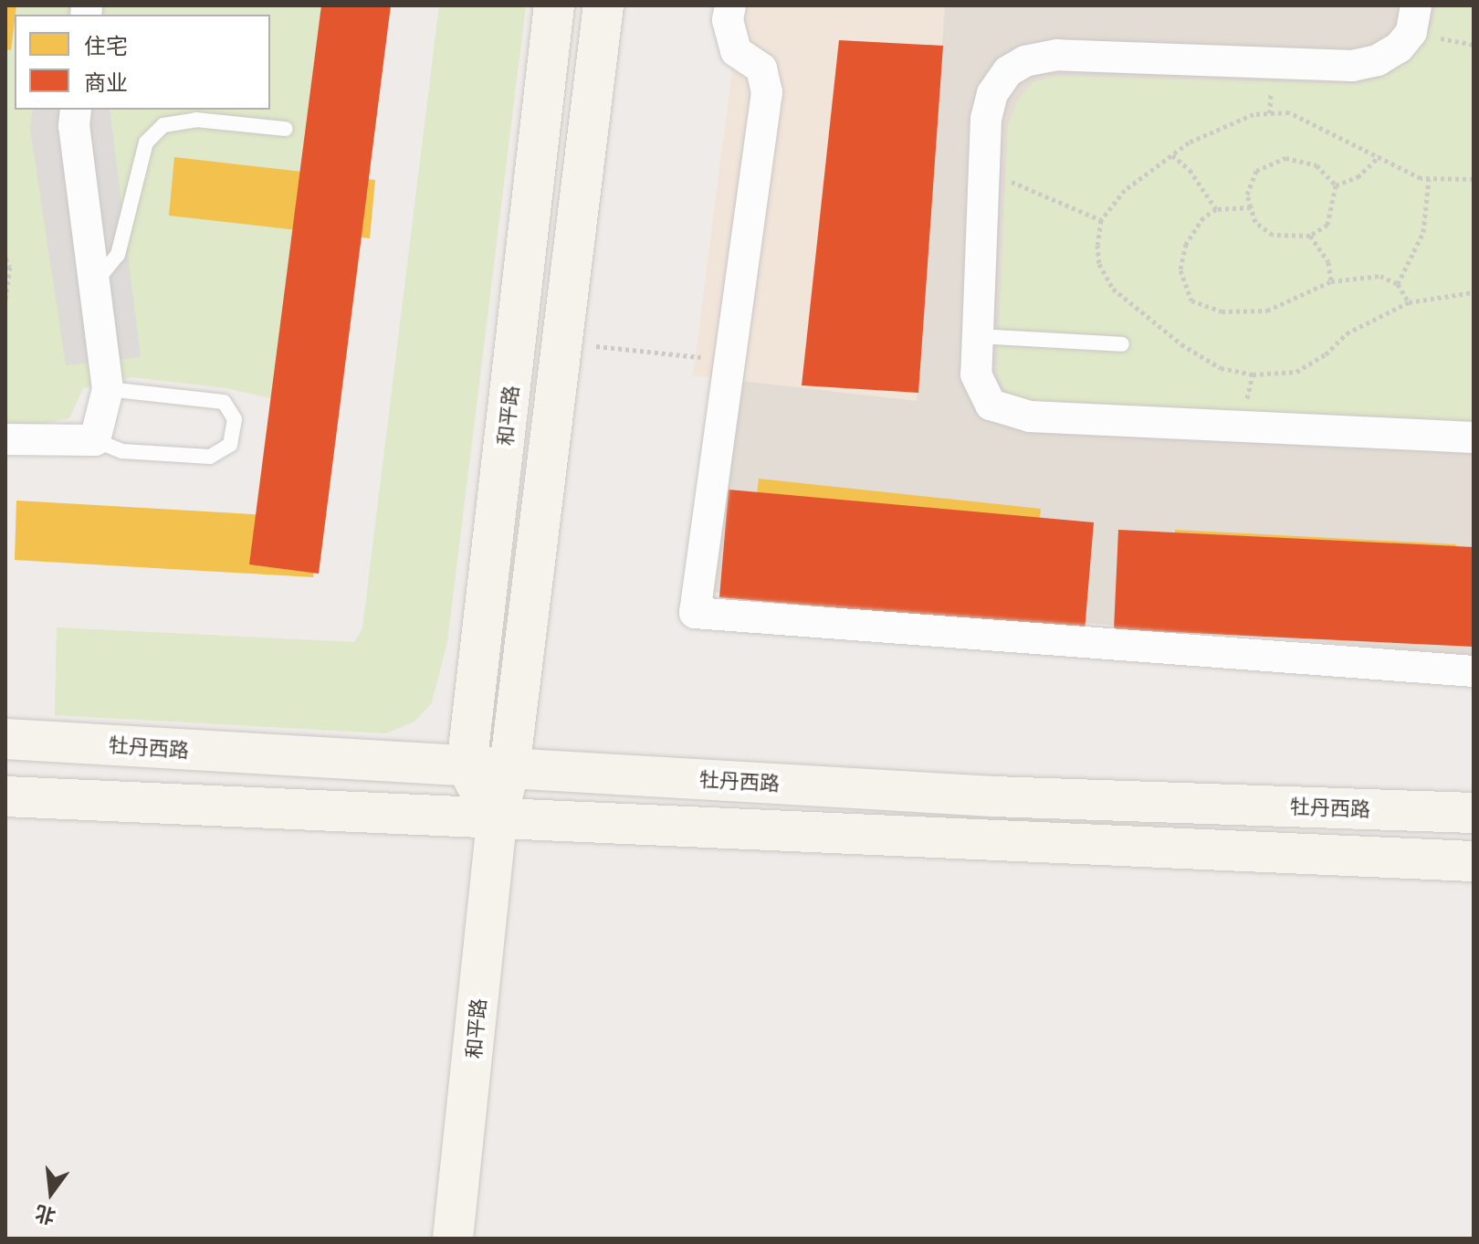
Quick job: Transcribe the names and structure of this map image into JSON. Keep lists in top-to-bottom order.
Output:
{
  "streets": {
    "street": ["和平路", "牡丹西路"]
  },
  "crossings": [
    ["和平路", "牡丹西路"]
  ],
  "legend": ["住宅", "商业"],
  "north": "bottom"
}
